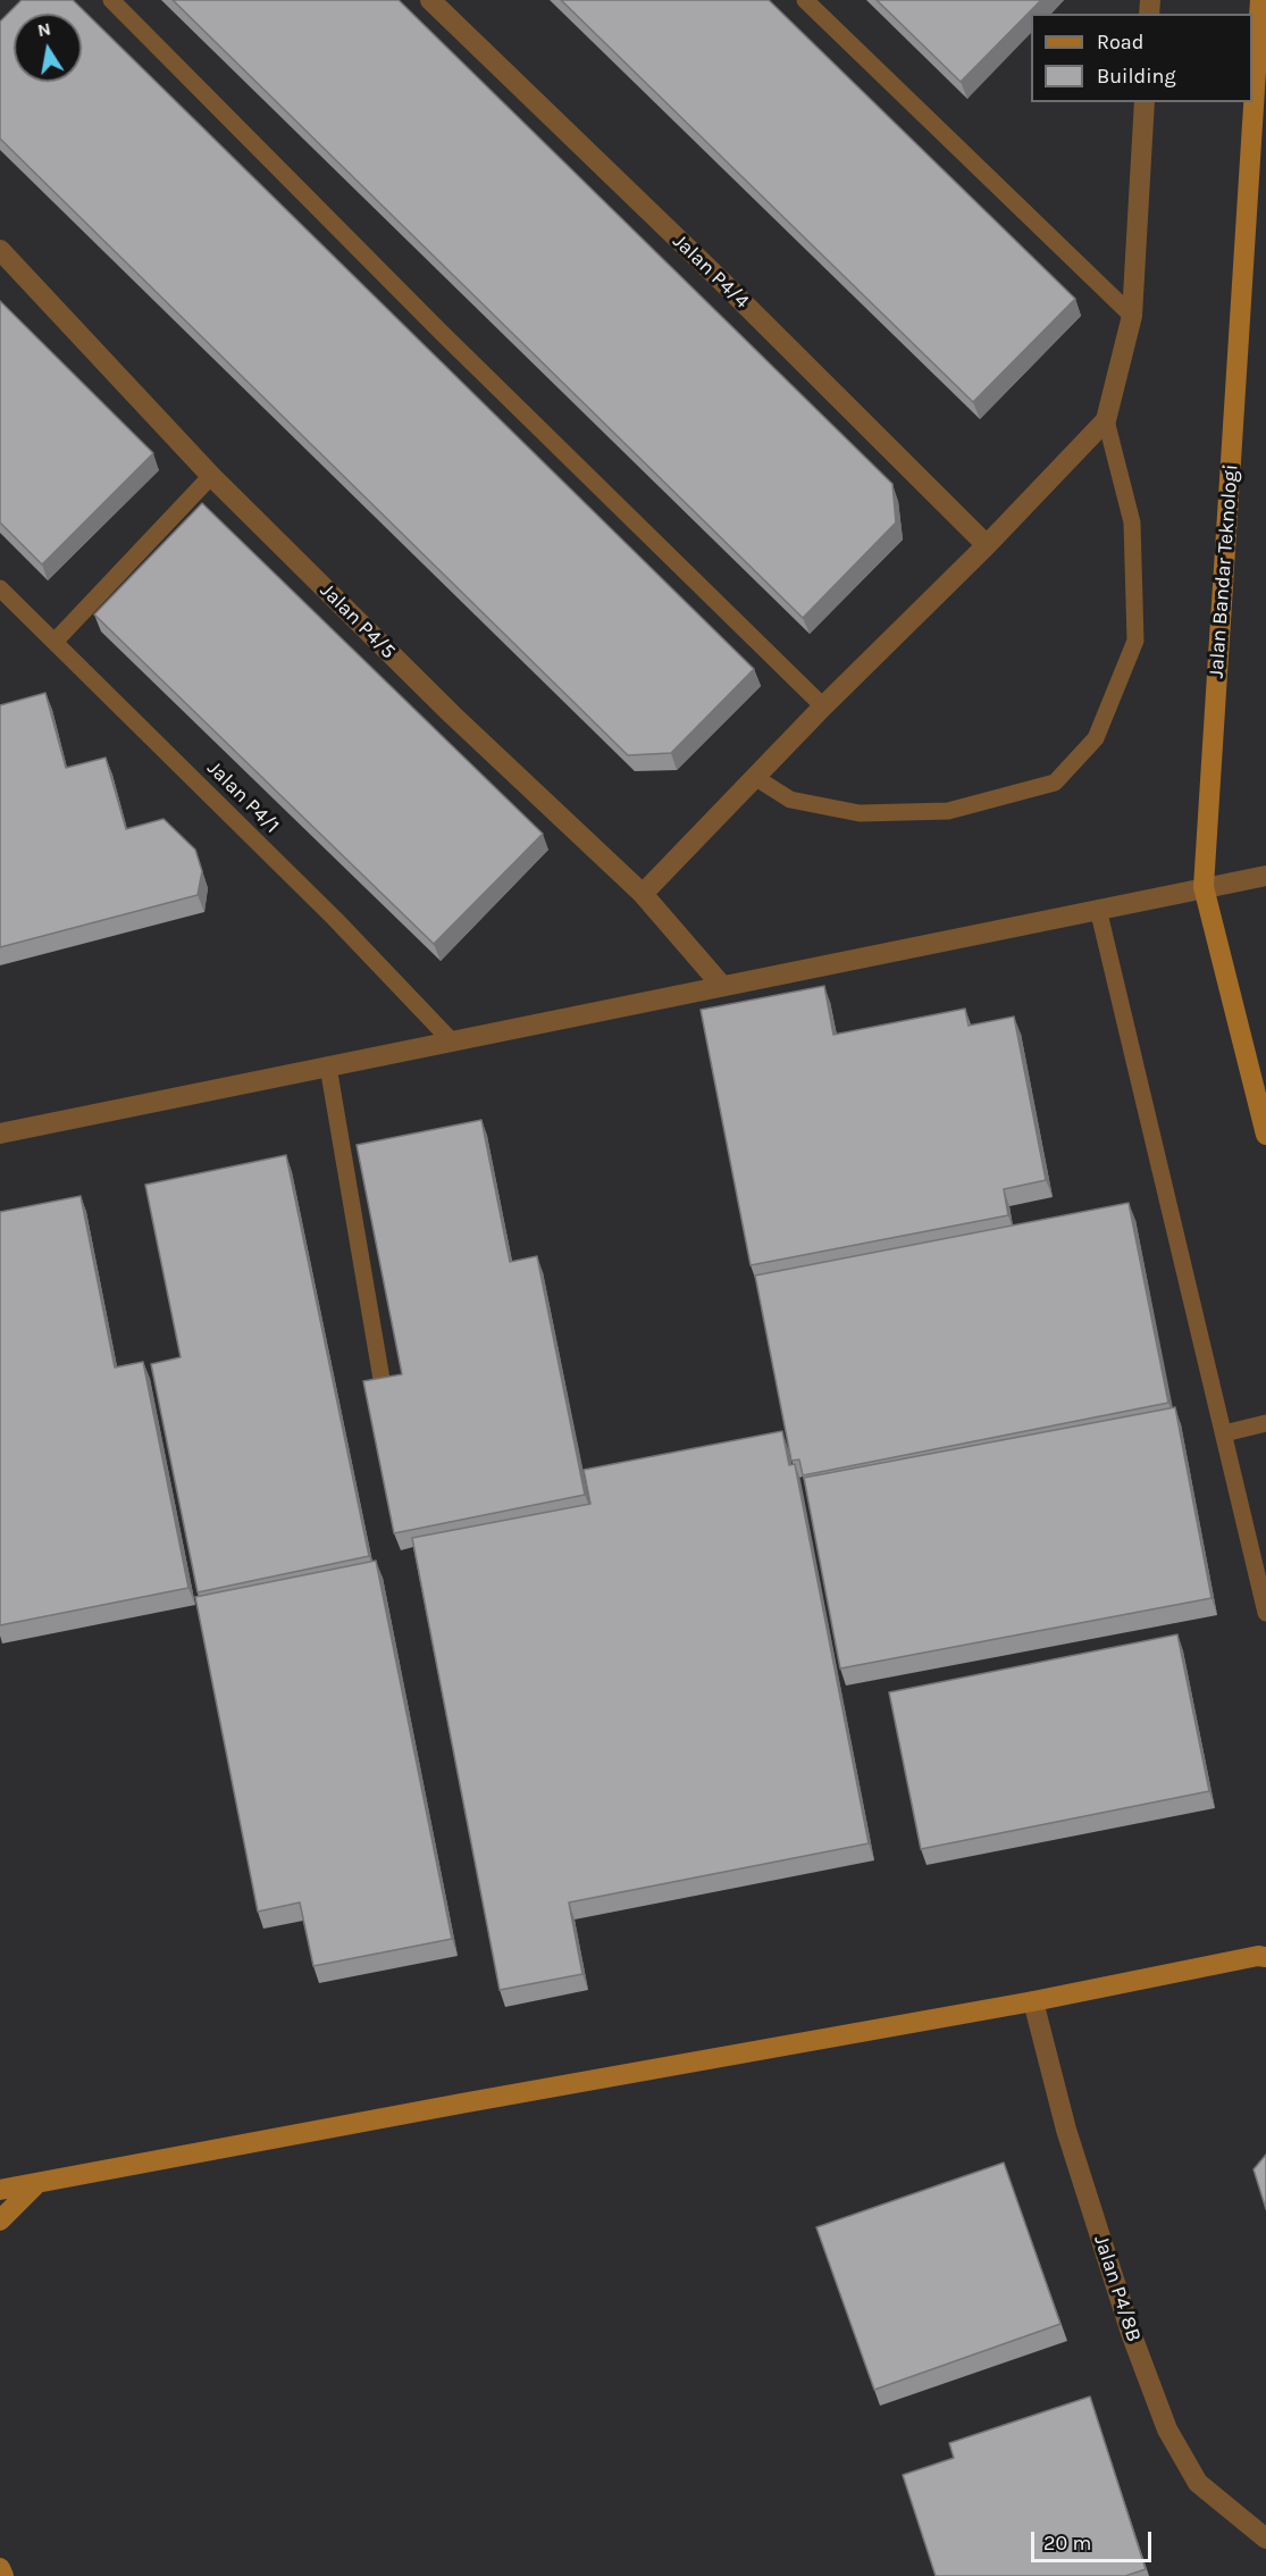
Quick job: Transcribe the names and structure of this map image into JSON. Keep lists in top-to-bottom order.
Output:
{
  "streets": {
    "street": [
      "Jalan P4/4",
      "Jalan Bandar Teknologi",
      "Jalan P4/5",
      "Jalan P4/8B"
    ],
    "lane": ["Jalan P4/1"]
  },
  "legend": ["Road", "Building"],
  "scale_bar": "20 m",
  "north": "top"
}
